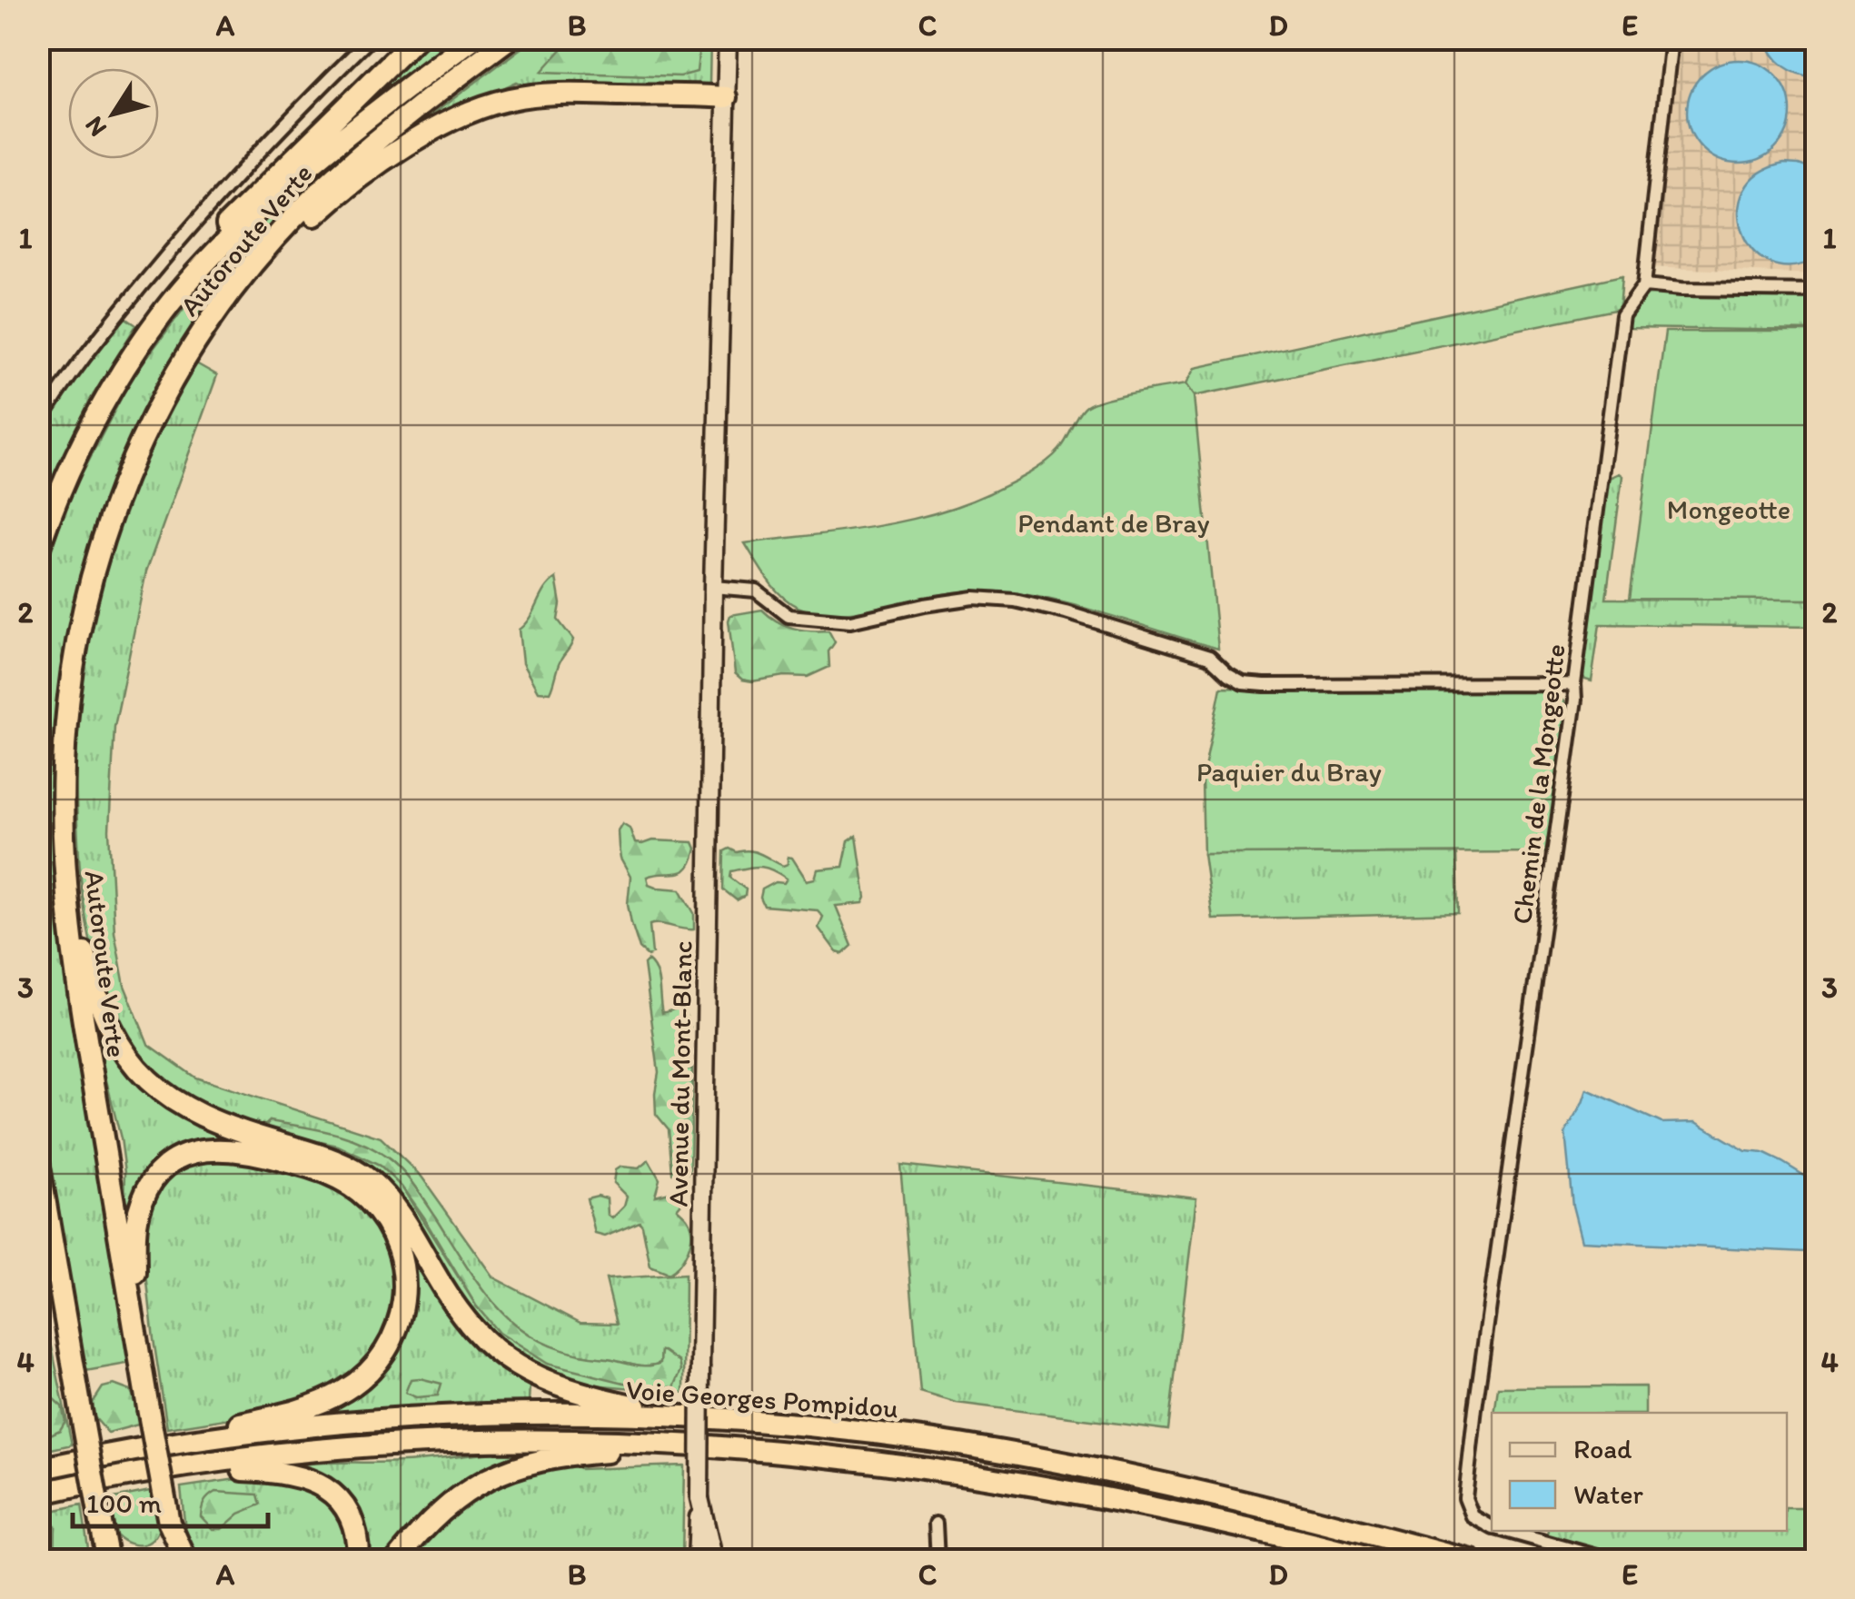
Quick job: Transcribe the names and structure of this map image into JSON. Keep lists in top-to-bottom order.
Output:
{
  "streets": {
    "highway": ["Autoroute Verte", "Voie Georges Pompidou"],
    "main road": ["Avenue du Mont-Blanc"],
    "street": ["Chemin de la Mongeotte"]
  },
  "parks": ["Mongeotte", "Pendant de Bray", "Paquier du Bray"],
  "legend": ["Road", "Water"],
  "scale_bar": "100 m",
  "north": "bottom left",
  "grid": {
    "columns": [
      "A",
      "B",
      "C",
      "D",
      "E"
    ],
    "rows": [
      "1",
      "2",
      "3",
      "4"
    ]
  }
}
